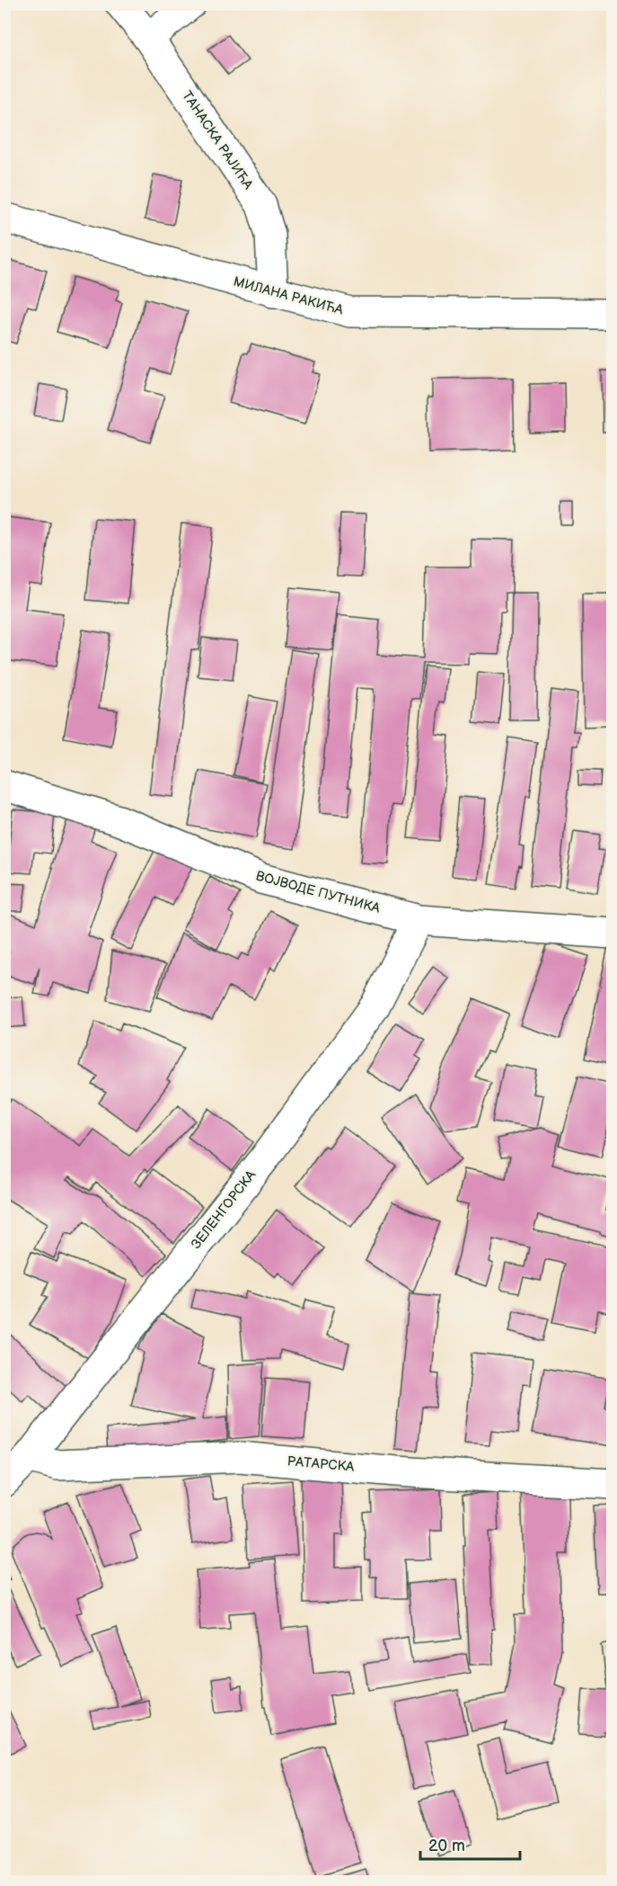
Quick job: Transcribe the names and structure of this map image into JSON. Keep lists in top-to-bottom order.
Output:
{
  "streets": {
    "street": [
      "ТАНАСКА РАЈИЋА",
      "МИЛАНА РАКИЋА",
      "ВОЈВОДЕ ПУТНИКА",
      "ЗЕЛЕНГОРСКА",
      "РАТАРСКА"
    ]
  },
  "crossings": [
    ["ТАНАСКА РАЈИЋА", "МИЛАНА РАКИЋА"],
    ["ВОЈВОДЕ ПУТНИКА", "ЗЕЛЕНГОРСКА"],
    ["ЗЕЛЕНГОРСКА", "РАТАРСКА"]
  ],
  "scale_bar": "20 m"
}
